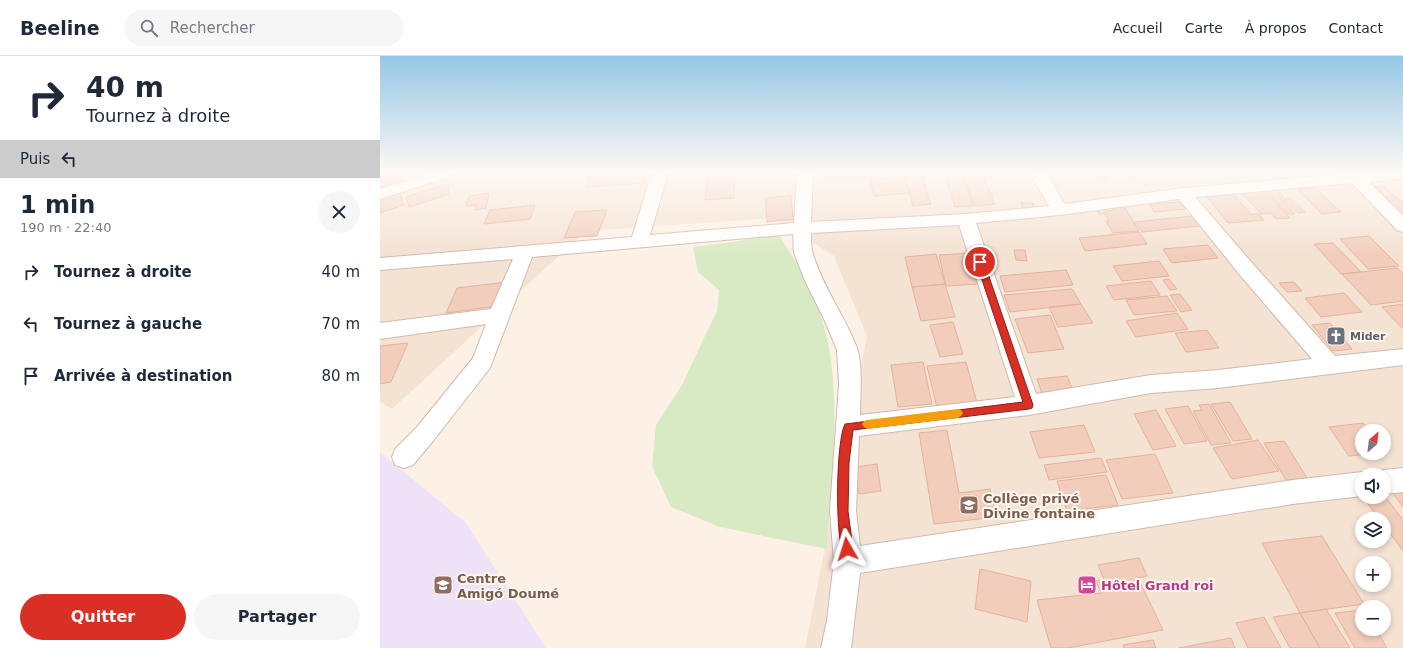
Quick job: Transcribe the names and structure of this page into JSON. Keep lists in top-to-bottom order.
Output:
{
  "places": {
    "church": ["Mider"],
    "school or university": ["Collège privé Divine fontaine", "Centre Amigó Doumé"],
    "hotel": ["Hôtel Grand roi"]
  },
  "north": "top right",
  "page": {
    "header": "Beeline",
    "search": "Rechercher",
    "nav": [
      "Accueil",
      "Carte",
      "À propos",
      "Contact"
    ],
    "turn": ["40 m", "Tournez à droite"],
    "then": "Puis",
    "heading": ["1 min", "190 m · 22:40"],
    "list": [
      {
        "name": "Tournez à droite",
        "value": "40 m"
      },
      {
        "name": "Tournez à gauche",
        "value": "70 m"
      },
      {
        "name": "Arrivée à destination",
        "value": "80 m"
      }
    ],
    "map_buttons": ["+", "−"],
    "buttons": ["Quitter", "Partager"]
  }
}
